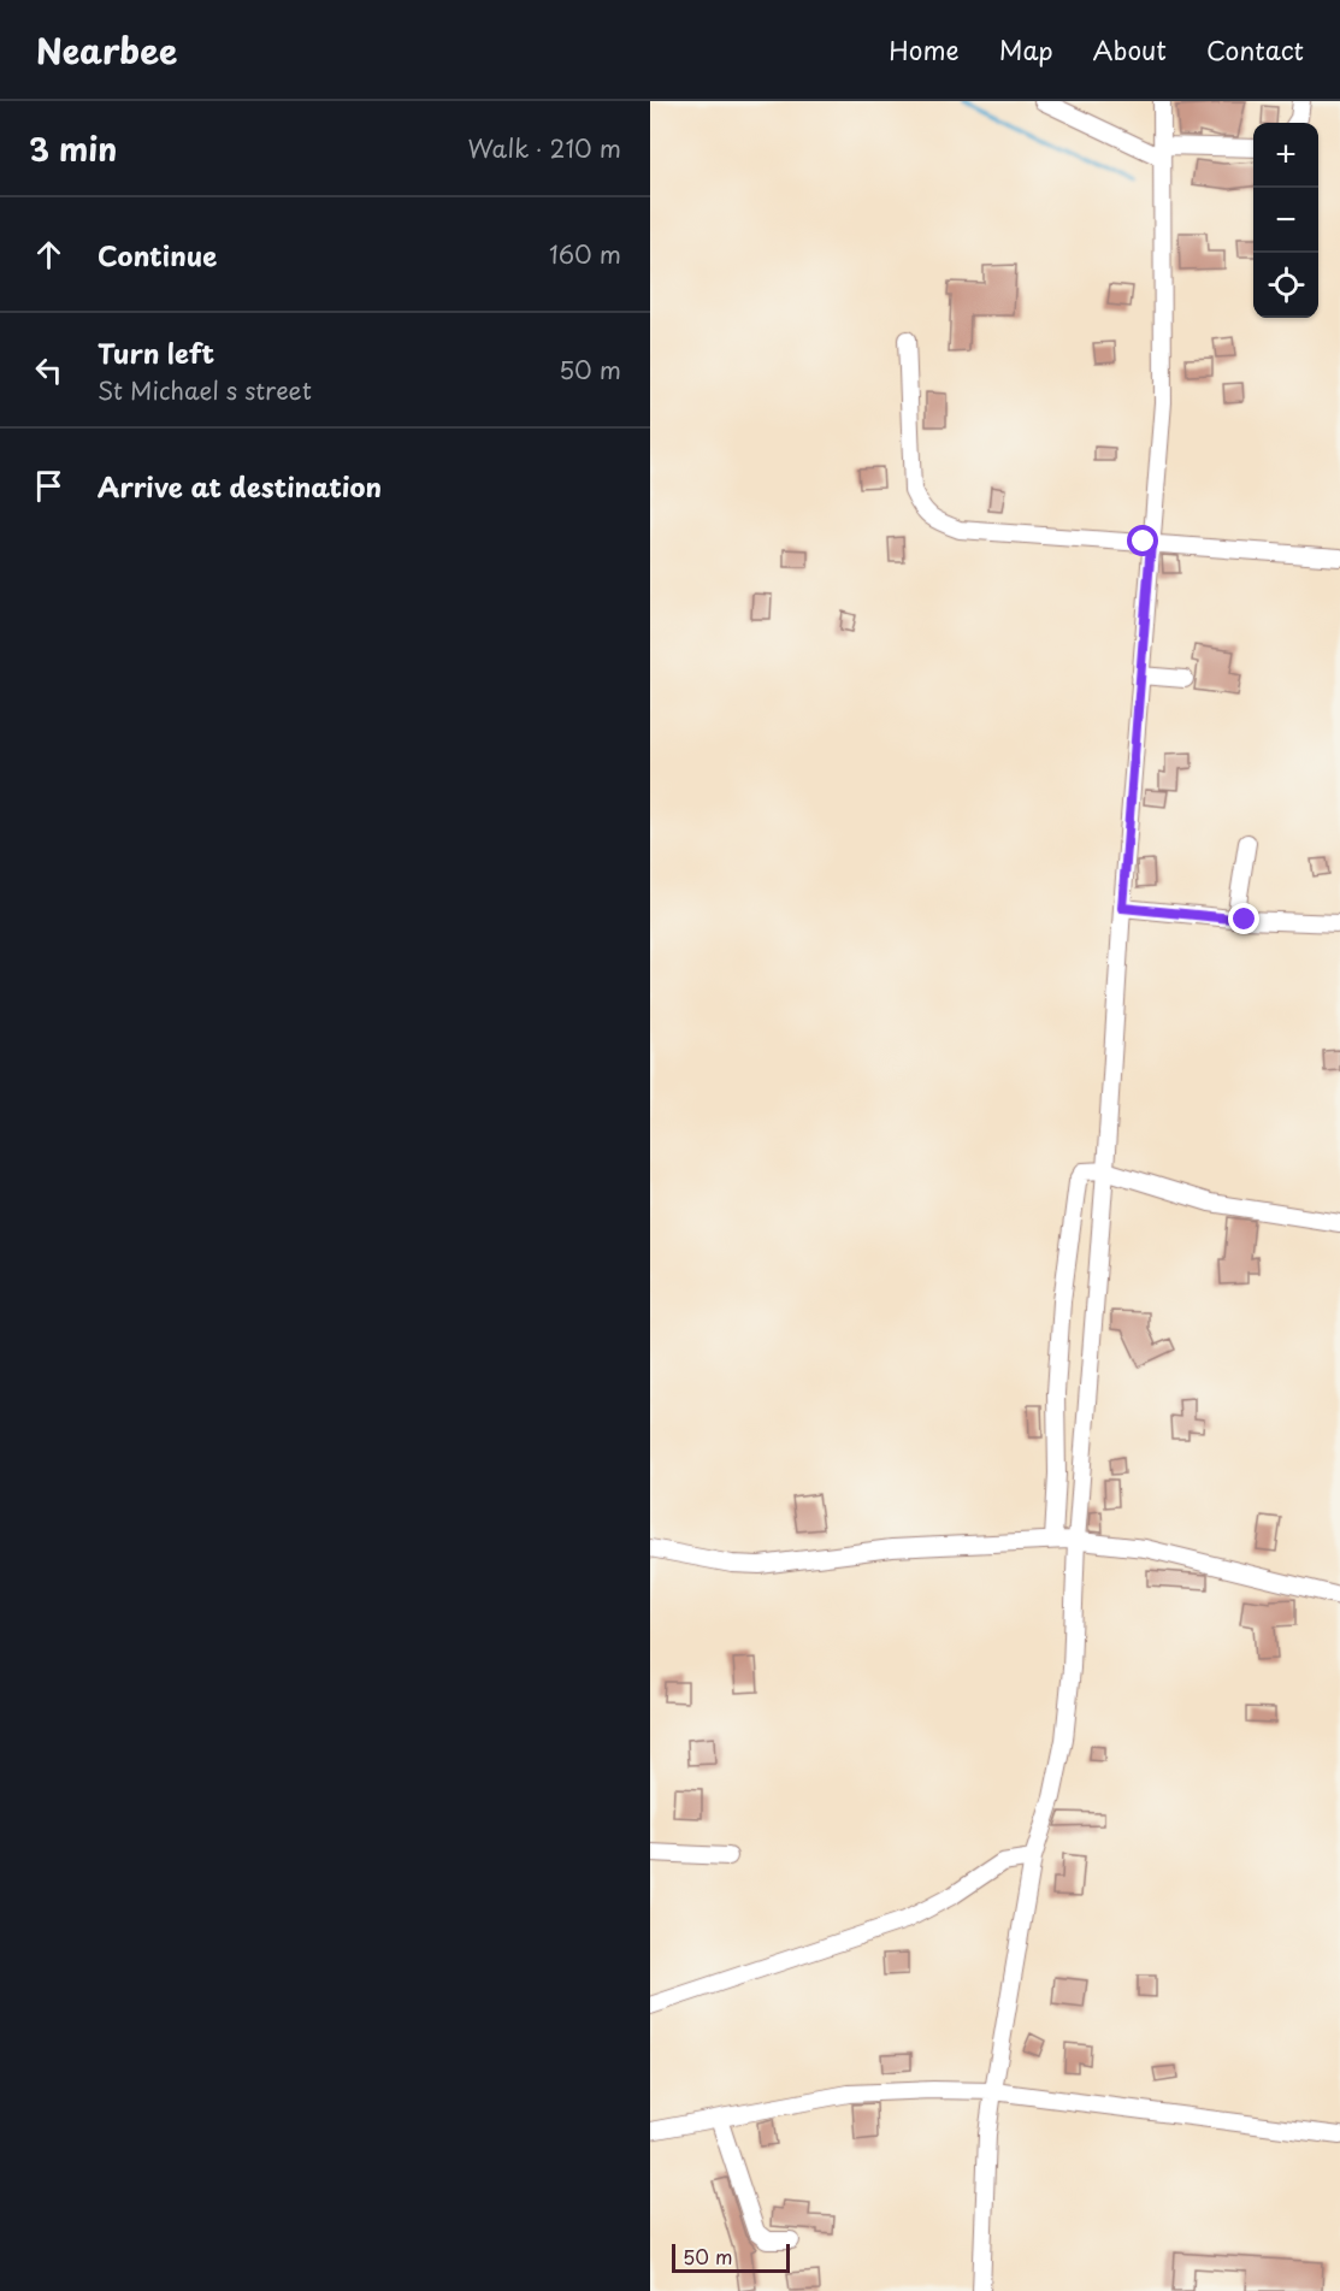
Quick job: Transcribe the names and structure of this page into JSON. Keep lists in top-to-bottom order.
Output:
{
  "scale_bar": "50 m",
  "page": {
    "header": "Nearbee",
    "nav": [
      "Home",
      "Map",
      "About",
      "Contact"
    ],
    "heading": ["3 min", "Walk · 210 m"],
    "map_buttons": ["+", "−"],
    "list": [
      ["Continue", "160 m"],
      ["Turn left", "St Michael s street", "50 m"],
      "Arrive at destination"
    ],
    "scale": "50 m"
  }
}
